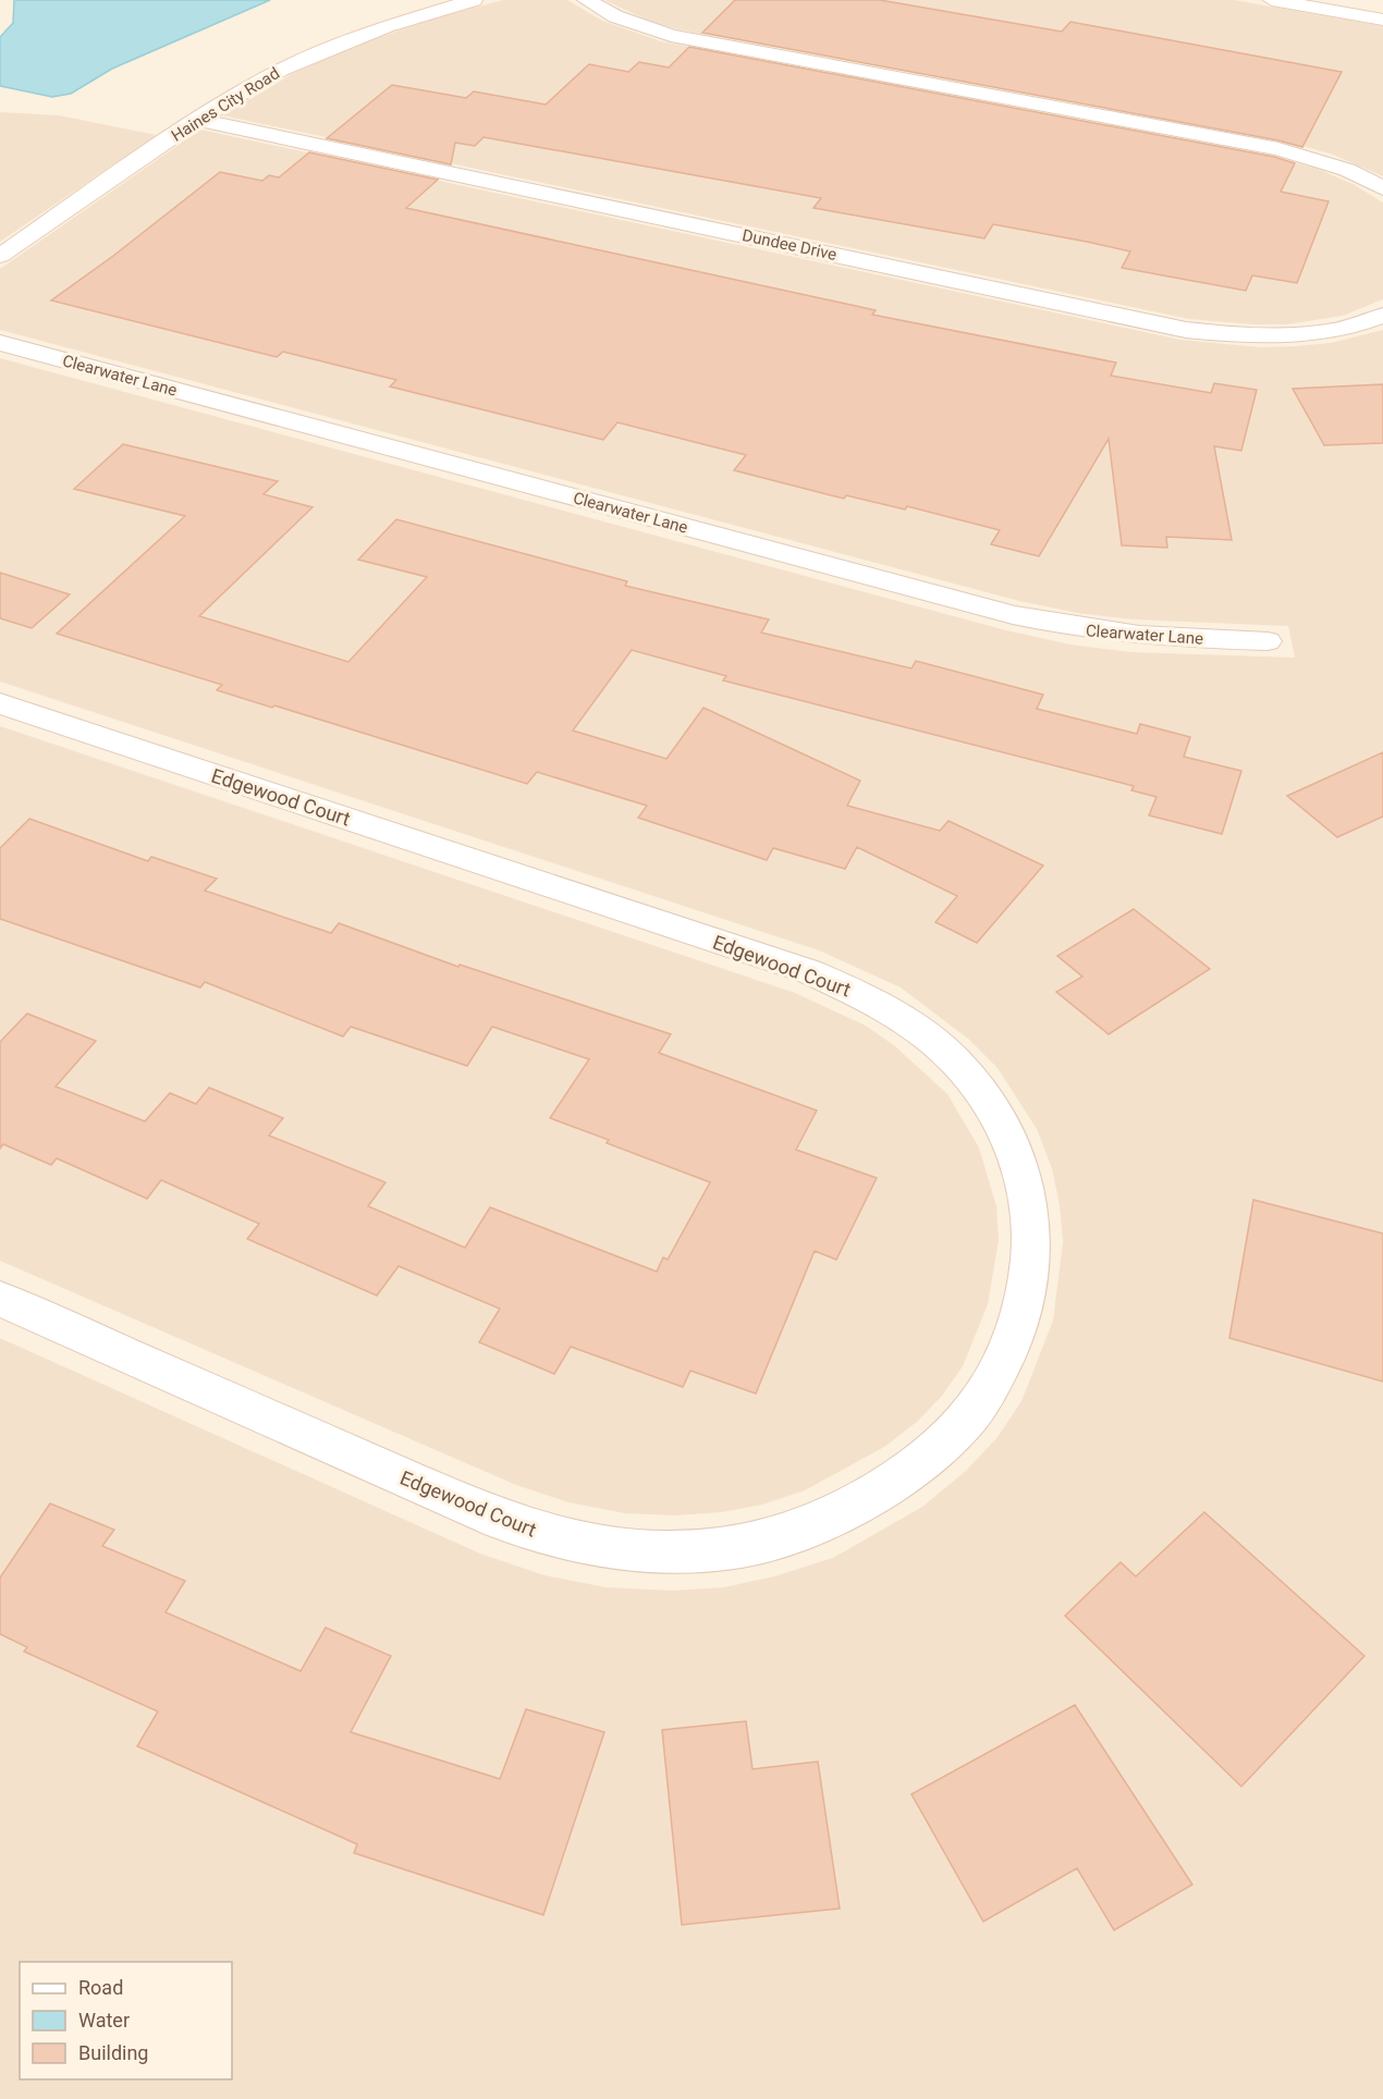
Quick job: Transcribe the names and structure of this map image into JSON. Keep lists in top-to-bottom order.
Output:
{
  "streets": {
    "street": [
      "Haines City Road",
      "Dundee Drive",
      "Clearwater Lane",
      "Edgewood Court"
    ]
  },
  "crossings": [
    ["Haines City Road", "Dundee Drive"]
  ],
  "legend": ["Road", "Water", "Building"]
}
